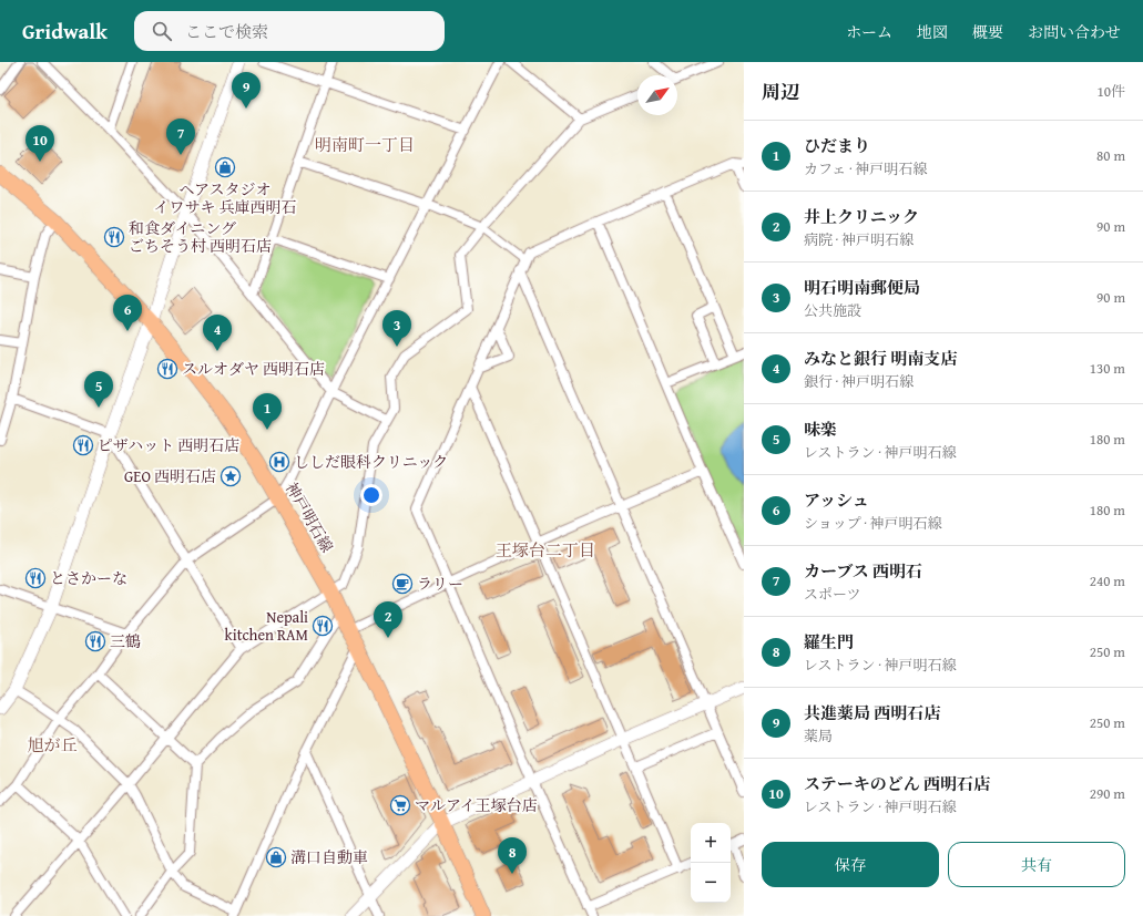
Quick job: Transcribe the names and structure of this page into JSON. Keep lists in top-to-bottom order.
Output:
{
  "streets": {
    "main road": ["神戸明石線"]
  },
  "districts": ["明南町一丁目", "王塚台二丁目", "旭が丘"],
  "places": {
    "shop": ["ヘアスタジオ イワサキ 兵庫西明石", "溝口自動車"],
    "restaurant": [
      "和食ダイニング ごちそう村 西明石店",
      "スルオダヤ 西明石店",
      "ピザハット 西明石店",
      "とさかーな",
      "Nepali kitchen RAM",
      "三鶴"
    ],
    "hospital": ["ししだ眼科クリニック"],
    "place": ["GEO 西明石店"],
    "cafe": ["ラリー"],
    "supermarket": ["マルアイ王塚台店"]
  },
  "north": "top right",
  "page": {
    "header": "Gridwalk",
    "search": "ここで検索",
    "nav": [
      "ホーム",
      "地図",
      "概要",
      "お問い合わせ"
    ],
    "heading": ["周辺", "10件"],
    "pins": [
      "9",
      "7",
      "10",
      "6",
      "3",
      "4",
      "5",
      "1",
      "2",
      "8"
    ],
    "list": [
      {
        "mark": "1",
        "name": "ひだまり",
        "note": "カフェ · 神戸明石線",
        "value": "80 m"
      },
      {
        "mark": "2",
        "name": "井上クリニック",
        "note": "病院 · 神戸明石線",
        "value": "90 m"
      },
      {
        "mark": "3",
        "name": "明石明南郵便局",
        "note": "公共施設",
        "value": "90 m"
      },
      {
        "mark": "4",
        "name": "みなと銀行 明南支店",
        "note": "銀行 · 神戸明石線",
        "value": "130 m"
      },
      {
        "mark": "5",
        "name": "味楽",
        "note": "レストラン · 神戸明石線",
        "value": "180 m"
      },
      {
        "mark": "6",
        "name": "アッシュ",
        "note": "ショップ · 神戸明石線",
        "value": "180 m"
      },
      {
        "mark": "7",
        "name": "カーブス 西明石",
        "note": "スポーツ",
        "value": "240 m"
      },
      {
        "mark": "8",
        "name": "羅生門",
        "note": "レストラン · 神戸明石線",
        "value": "250 m"
      },
      {
        "mark": "9",
        "name": "共進薬局 西明石店",
        "note": "薬局",
        "value": "250 m"
      },
      {
        "mark": "10",
        "name": "ステーキのどん 西明石店",
        "note": "レストラン · 神戸明石線",
        "value": "290 m"
      }
    ],
    "map_buttons": ["+", "−"],
    "buttons": ["保存", "共有"]
  }
}
